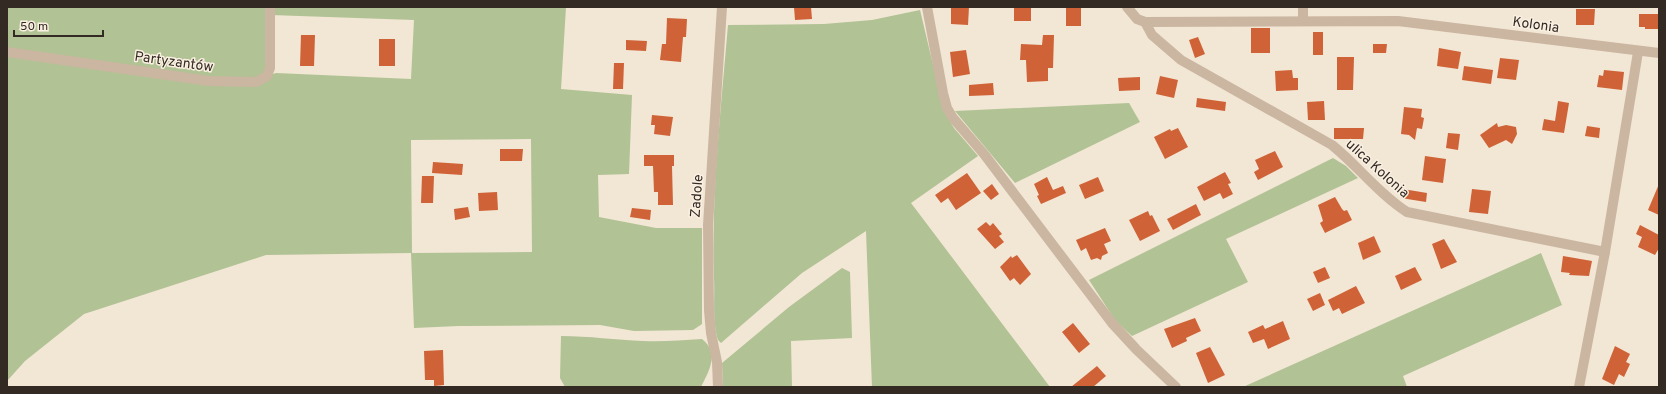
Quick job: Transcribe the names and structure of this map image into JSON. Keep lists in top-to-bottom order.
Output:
{
  "streets": {
    "street": [
      "Kolonia",
      "Partyzantów",
      "ulica Kolonia",
      "Zadole"
    ]
  },
  "crossings": [
    ["Kolonia", "ulica Kolonia"]
  ],
  "scale_bar": "50 m"
}
